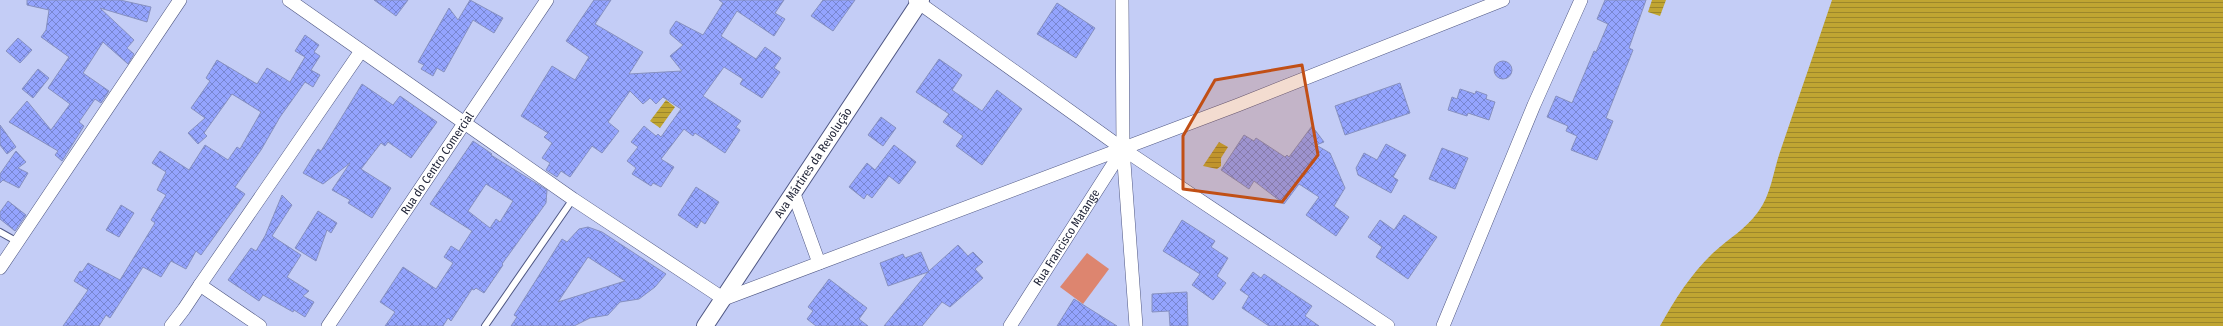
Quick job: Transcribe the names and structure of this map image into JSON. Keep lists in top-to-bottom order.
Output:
{
  "streets": {
    "street": ["Rua do Centro Comercial", "Ava Mártires da Revolução", "Rua Francisco Matange"]
  }
}
